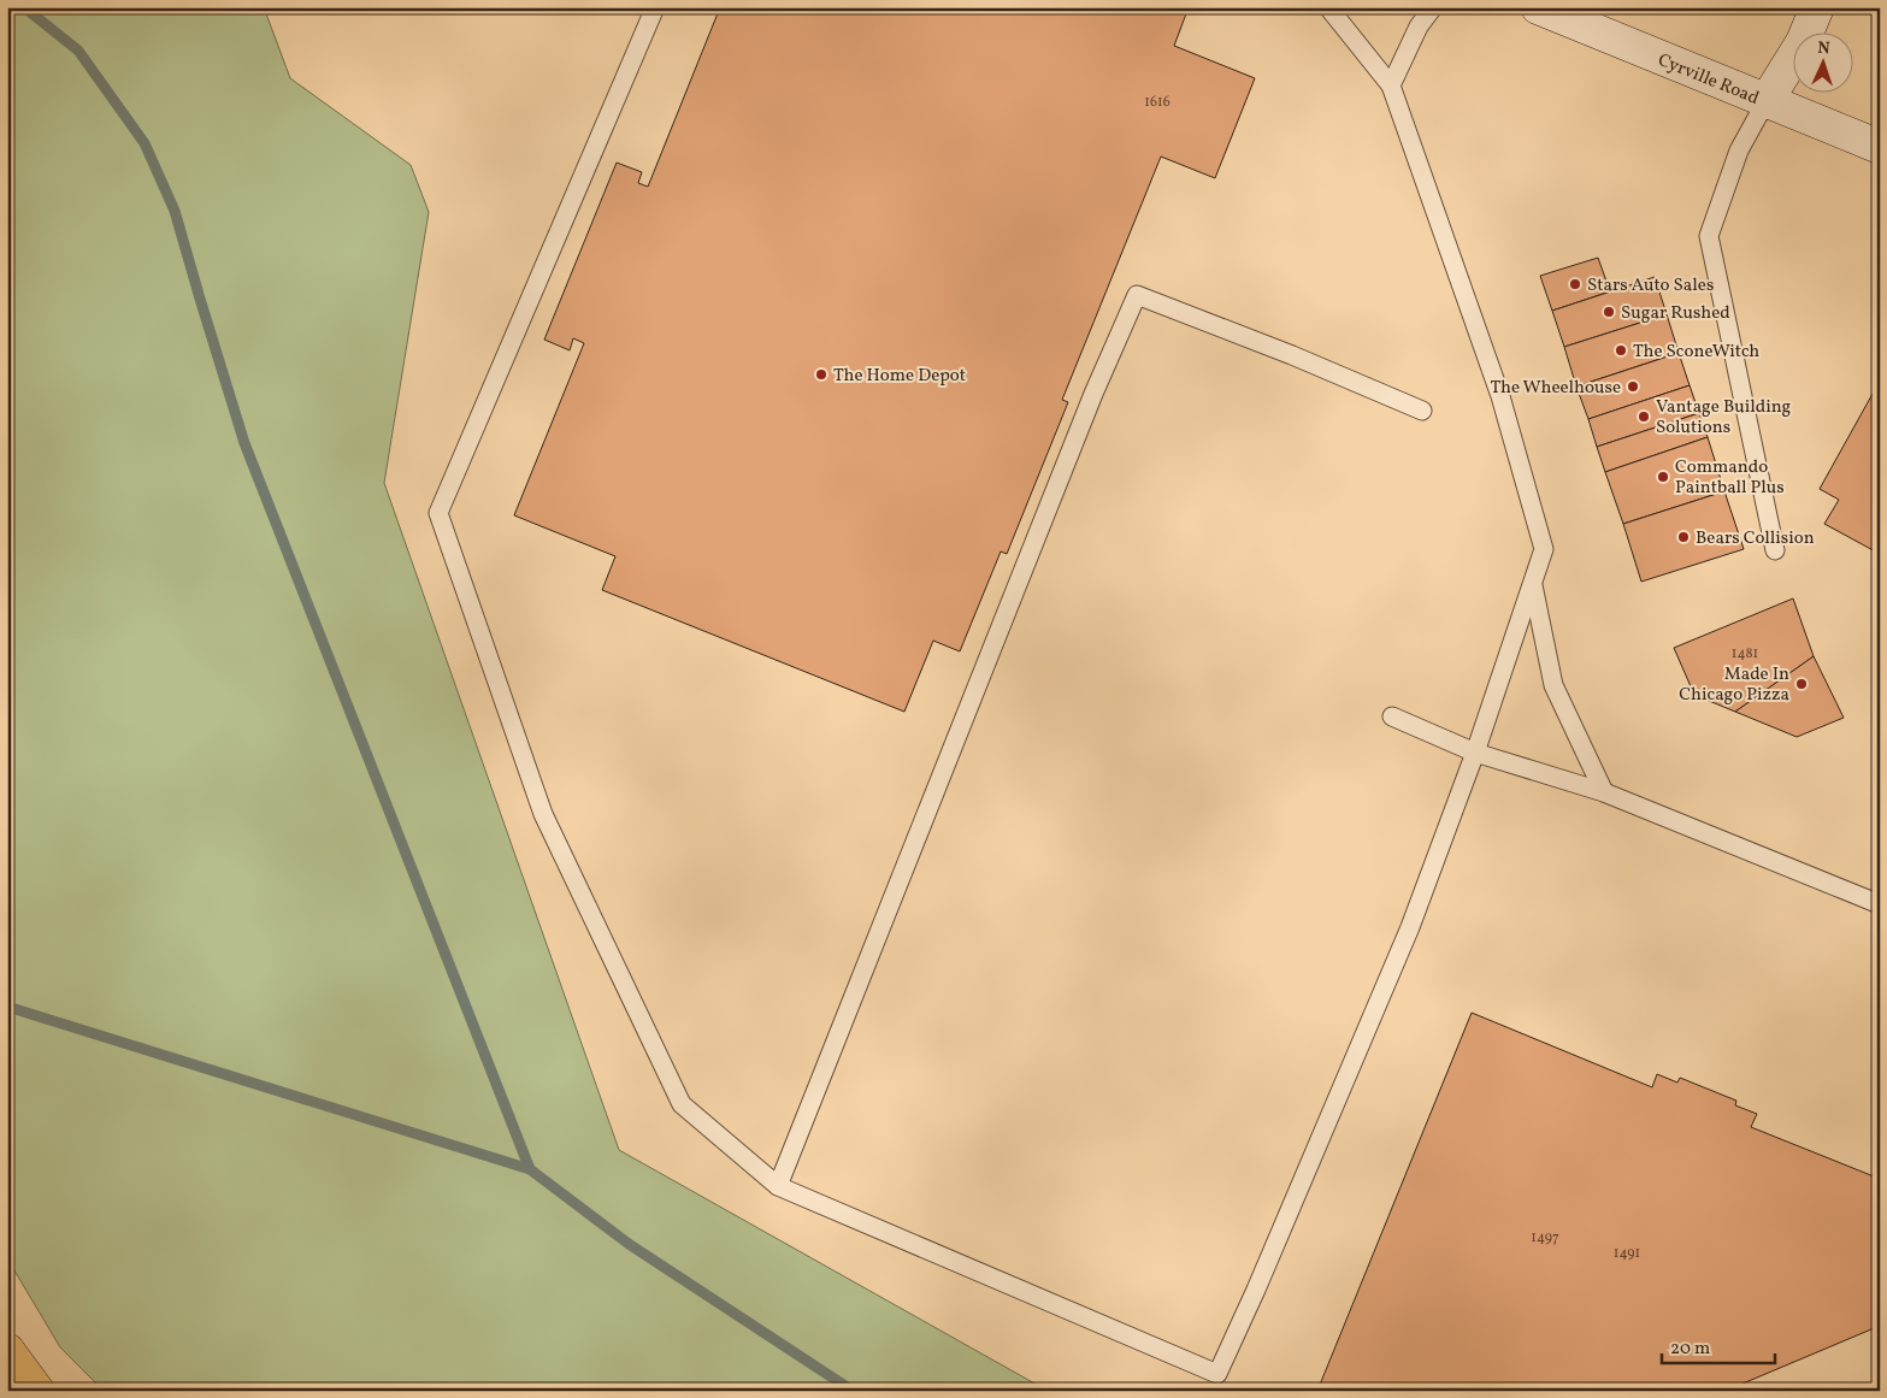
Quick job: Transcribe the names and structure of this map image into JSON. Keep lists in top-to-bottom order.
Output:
{
  "streets": {
    "main road": ["Cyrville Road"]
  },
  "places": [
    "Stars Auto Sales",
    "Sugar Rushed",
    "The SconeWitch",
    "The Home Depot",
    "The Wheelhouse",
    "Vantage Building Solutions",
    "Commando Paintball Plus",
    "Bears Collision",
    "Made In Chicago Pizza"
  ],
  "house_numbers": [
    "1616",
    "1481",
    "1497",
    "1491"
  ],
  "scale_bar": "20 m",
  "north": "top"
}
